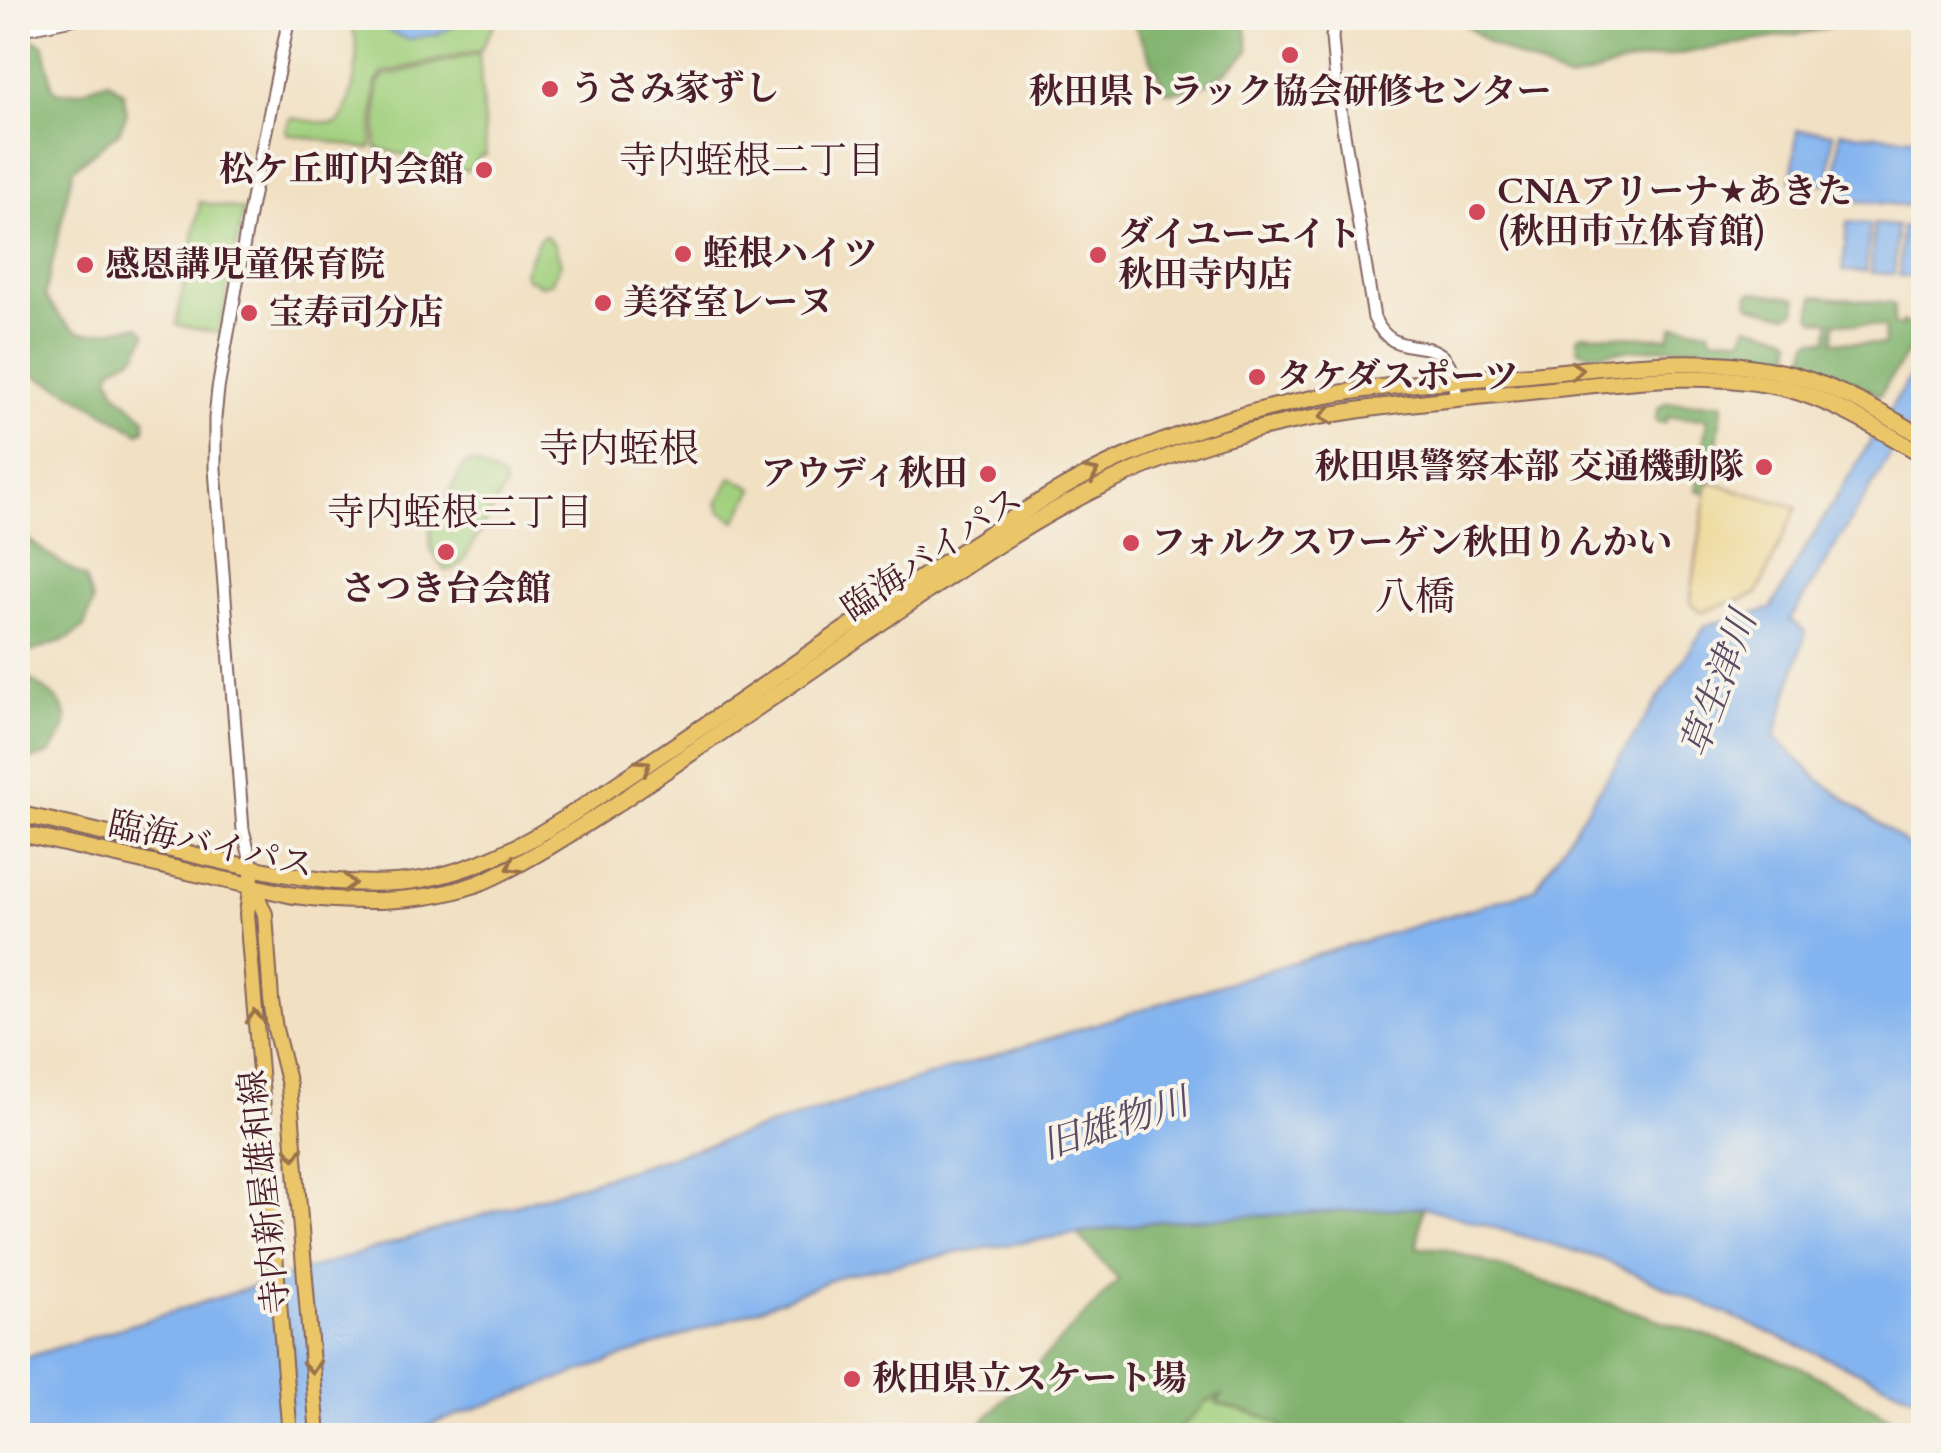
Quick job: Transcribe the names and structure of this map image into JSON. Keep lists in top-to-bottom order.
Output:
{
  "streets": {
    "highway": ["臨海バイパス"],
    "main road": ["寺内新屋雄和線"]
  },
  "crossings": [
    ["臨海バイパス", "寺内新屋雄和線"]
  ],
  "districts": [
    "寺内蛭根二丁目",
    "寺内蛭根",
    "寺内蛭根三丁目",
    "八橋"
  ],
  "water": ["草生津川", "旧雄物川"],
  "places": [
    "秋田県トラック協会研修センター",
    "うさみ家ずし",
    "松ケ丘町内会館",
    "CNAアリーナ★あきた (秋田市立体育館)",
    "蛭根ハイツ",
    "ダイユーエイト 秋田寺内店",
    "感恩講児童保育院",
    "美容室レーヌ",
    "宝寿司分店",
    "タケダスポーツ",
    "秋田県警察本部 交通機動隊",
    "アウディ秋田",
    "フォルクスワーゲン秋田りんかい",
    "さつき台会館",
    "秋田県立スケート場"
  ]
}
